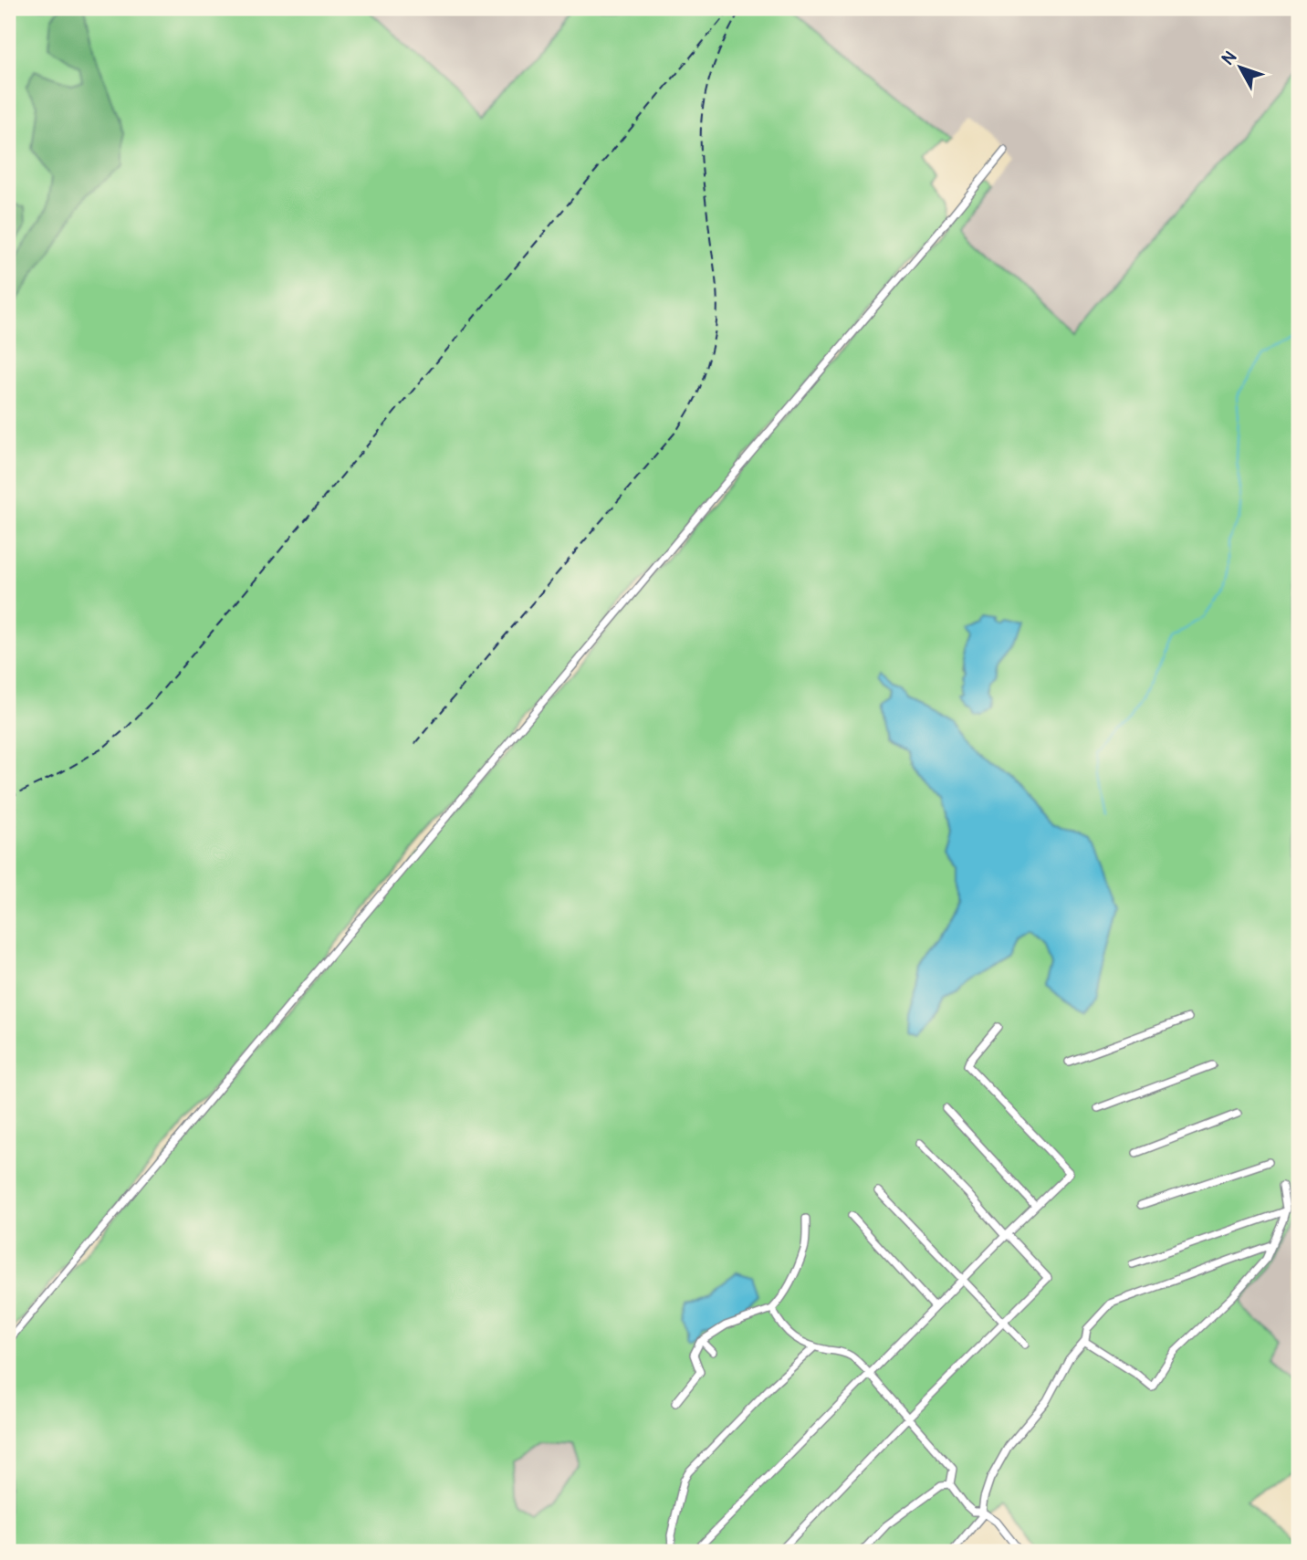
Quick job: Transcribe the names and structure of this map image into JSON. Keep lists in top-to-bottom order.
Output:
{
  "north": "top left"
}
